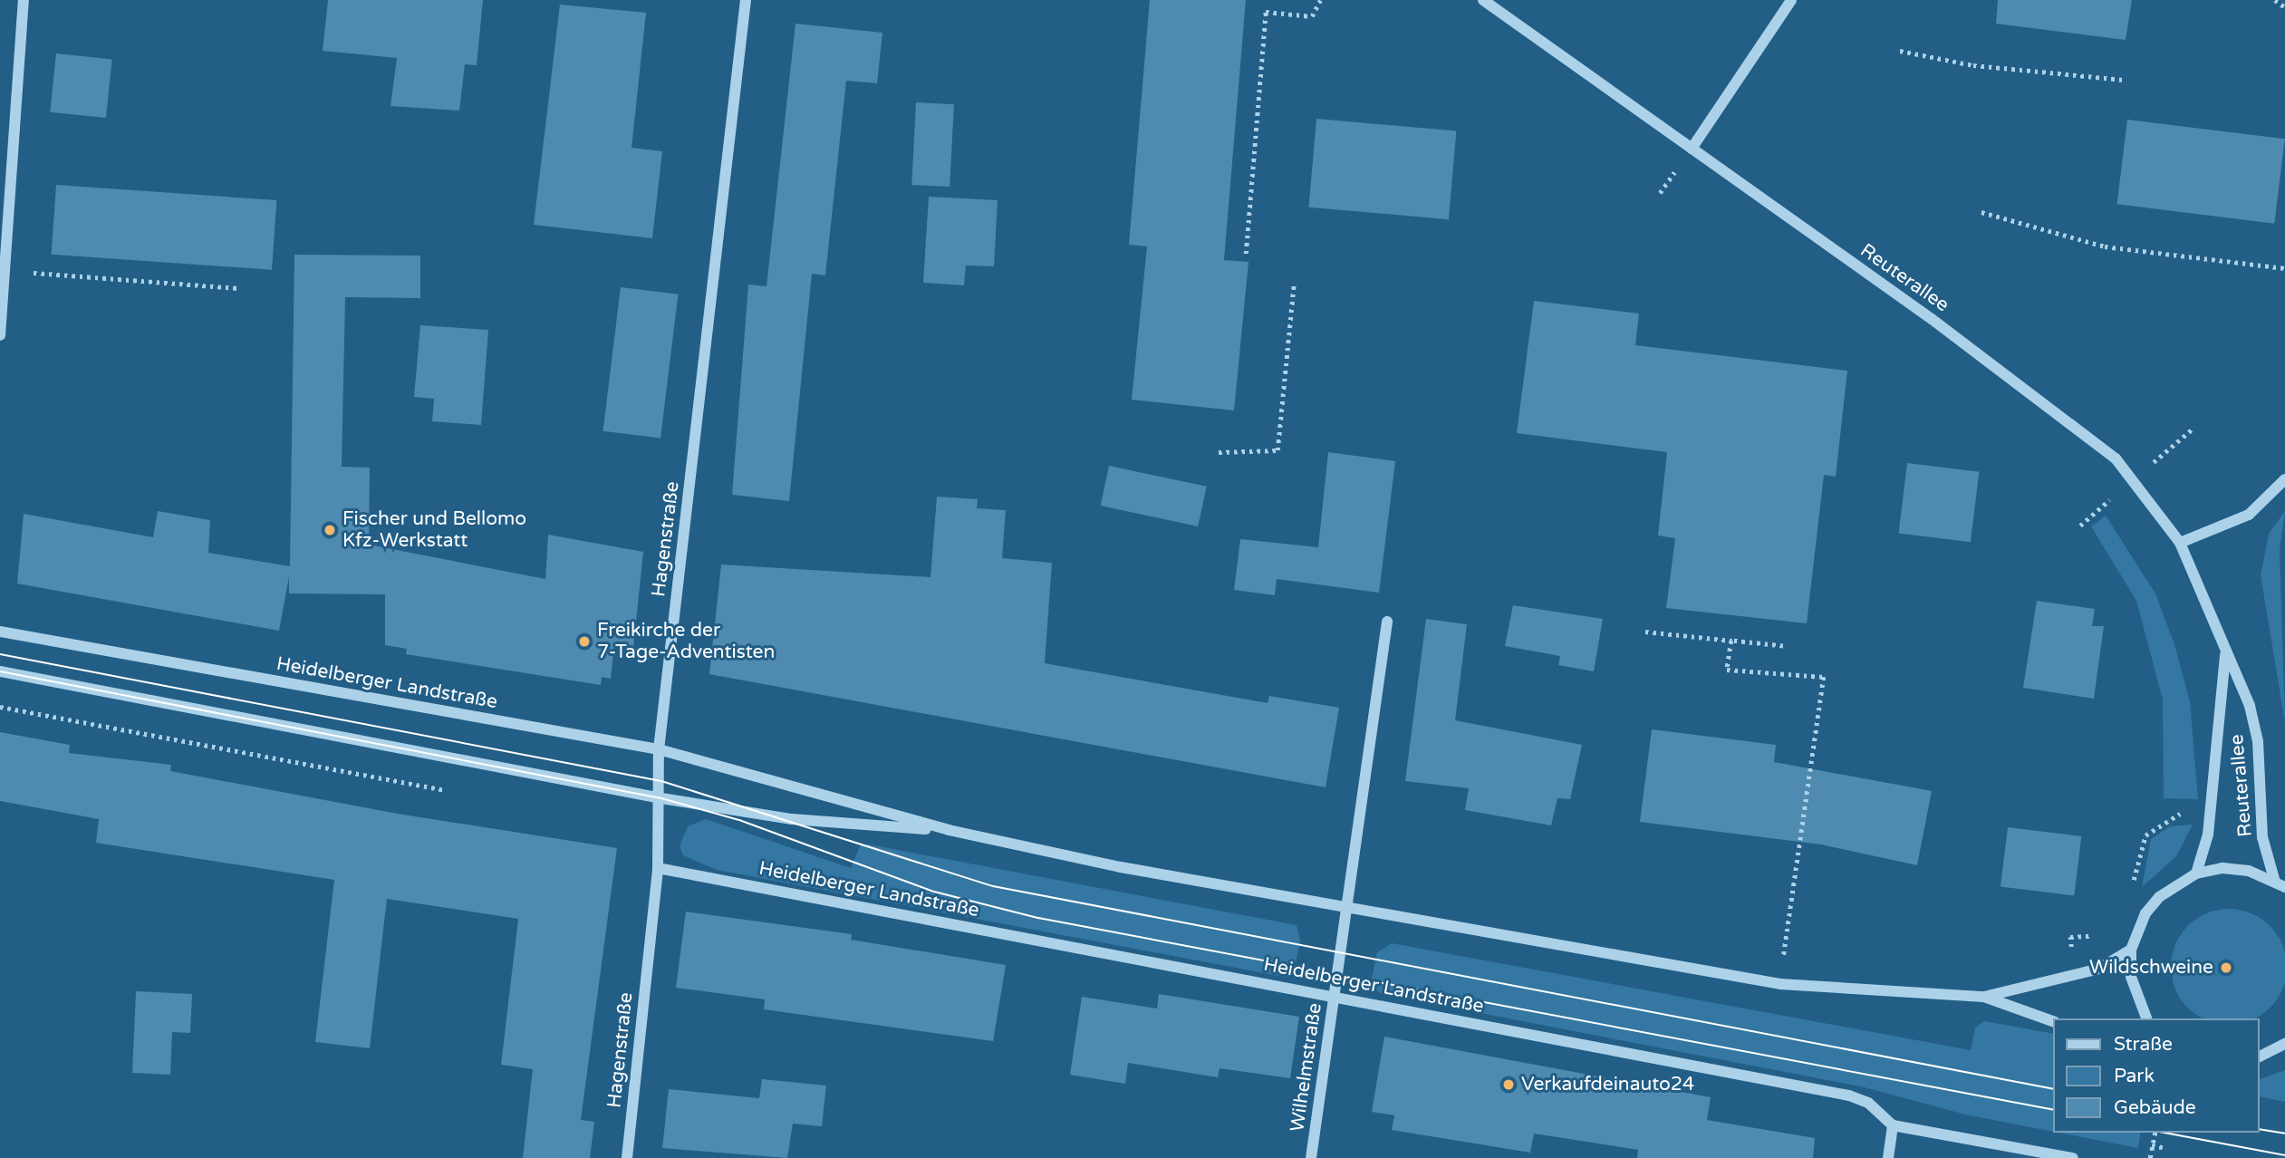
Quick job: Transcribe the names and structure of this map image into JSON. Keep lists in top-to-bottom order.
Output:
{
  "streets": {
    "street": [
      "Reuterallee",
      "Hagenstraße",
      "Heidelberger Landstraße",
      "Wilhelmstraße"
    ]
  },
  "crossings": [
    ["Hagenstraße", "Heidelberger Landstraße"],
    ["Heidelberger Landstraße", "Wilhelmstraße"]
  ],
  "places": [
    "Fischer und Bellomo Kfz-Werkstatt",
    "Freikirche der 7-Tage-Adventisten",
    "Wildschweine",
    "Verkaufdeinauto24"
  ],
  "legend": ["Straße", "Park", "Gebäude"]
}
